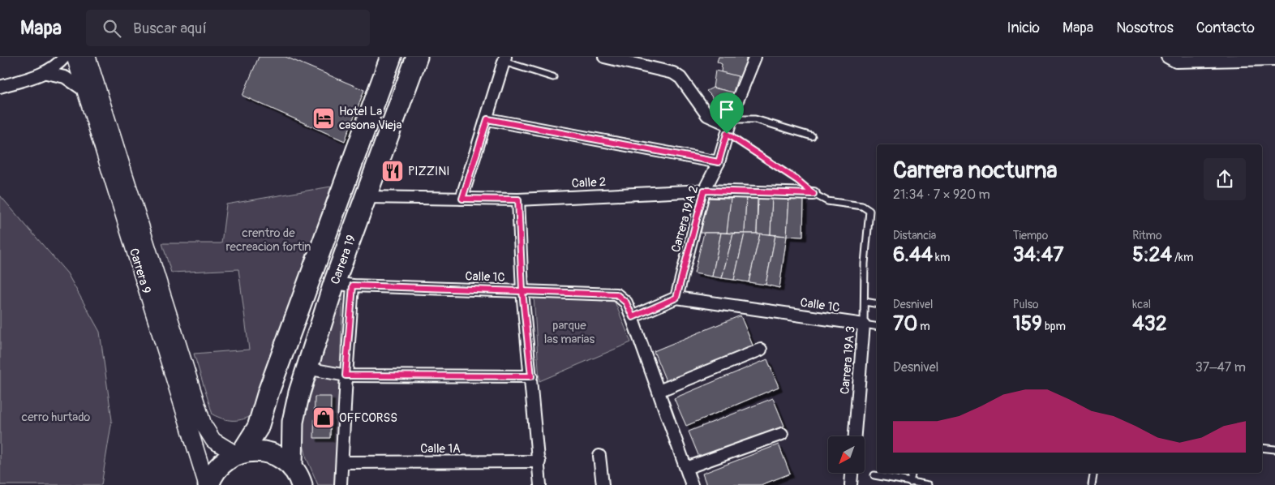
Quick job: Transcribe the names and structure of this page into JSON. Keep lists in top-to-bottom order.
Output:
{
  "streets": {
    "highway": ["Carrera 19"],
    "main road": ["Carrera 9"],
    "street": [
      "Calle 2",
      "Carrera 19A 2",
      "Calle 1C",
      "Carrera 19A 3",
      "Calle 1A"
    ]
  },
  "crossings": [
    ["Calle 2", "Carrera 19A 2"],
    ["Calle 2", "Carrera 19"],
    ["Calle 2", "Carrera 19A 3"],
    ["Carrera 19A 2", "Calle 1C"],
    ["Carrera 19", "Carrera 9"],
    ["Carrera 19", "Calle 1C"],
    ["Calle 1C", "Carrera 19A 3"]
  ],
  "parks": ["crentro de recreacion fortin", "parque las marias", "cerro hurtado"],
  "places": {
    "hotel": ["Hotel La casona Vieja"],
    "restaurant": ["PIZZINI"],
    "shop": ["OFFCORSS"]
  },
  "north": "bottom left",
  "page": {
    "header": "Mapa",
    "search": "Buscar aquí",
    "nav": [
      "Inicio",
      "Mapa",
      "Nosotros",
      "Contacto"
    ],
    "heading": ["Carrera nocturna", "21:34 · 7 × 920 m"],
    "stats": [
      ["Distancia", "6.44 km"],
      ["Tiempo", "34:47"],
      ["Ritmo", "5:24 /km"],
      ["Desnivel", "70 m"],
      ["Pulso", "159 bpm"],
      ["kcal", "432"]
    ],
    "chart": ["Desnivel", "37–47 m"]
  }
}
